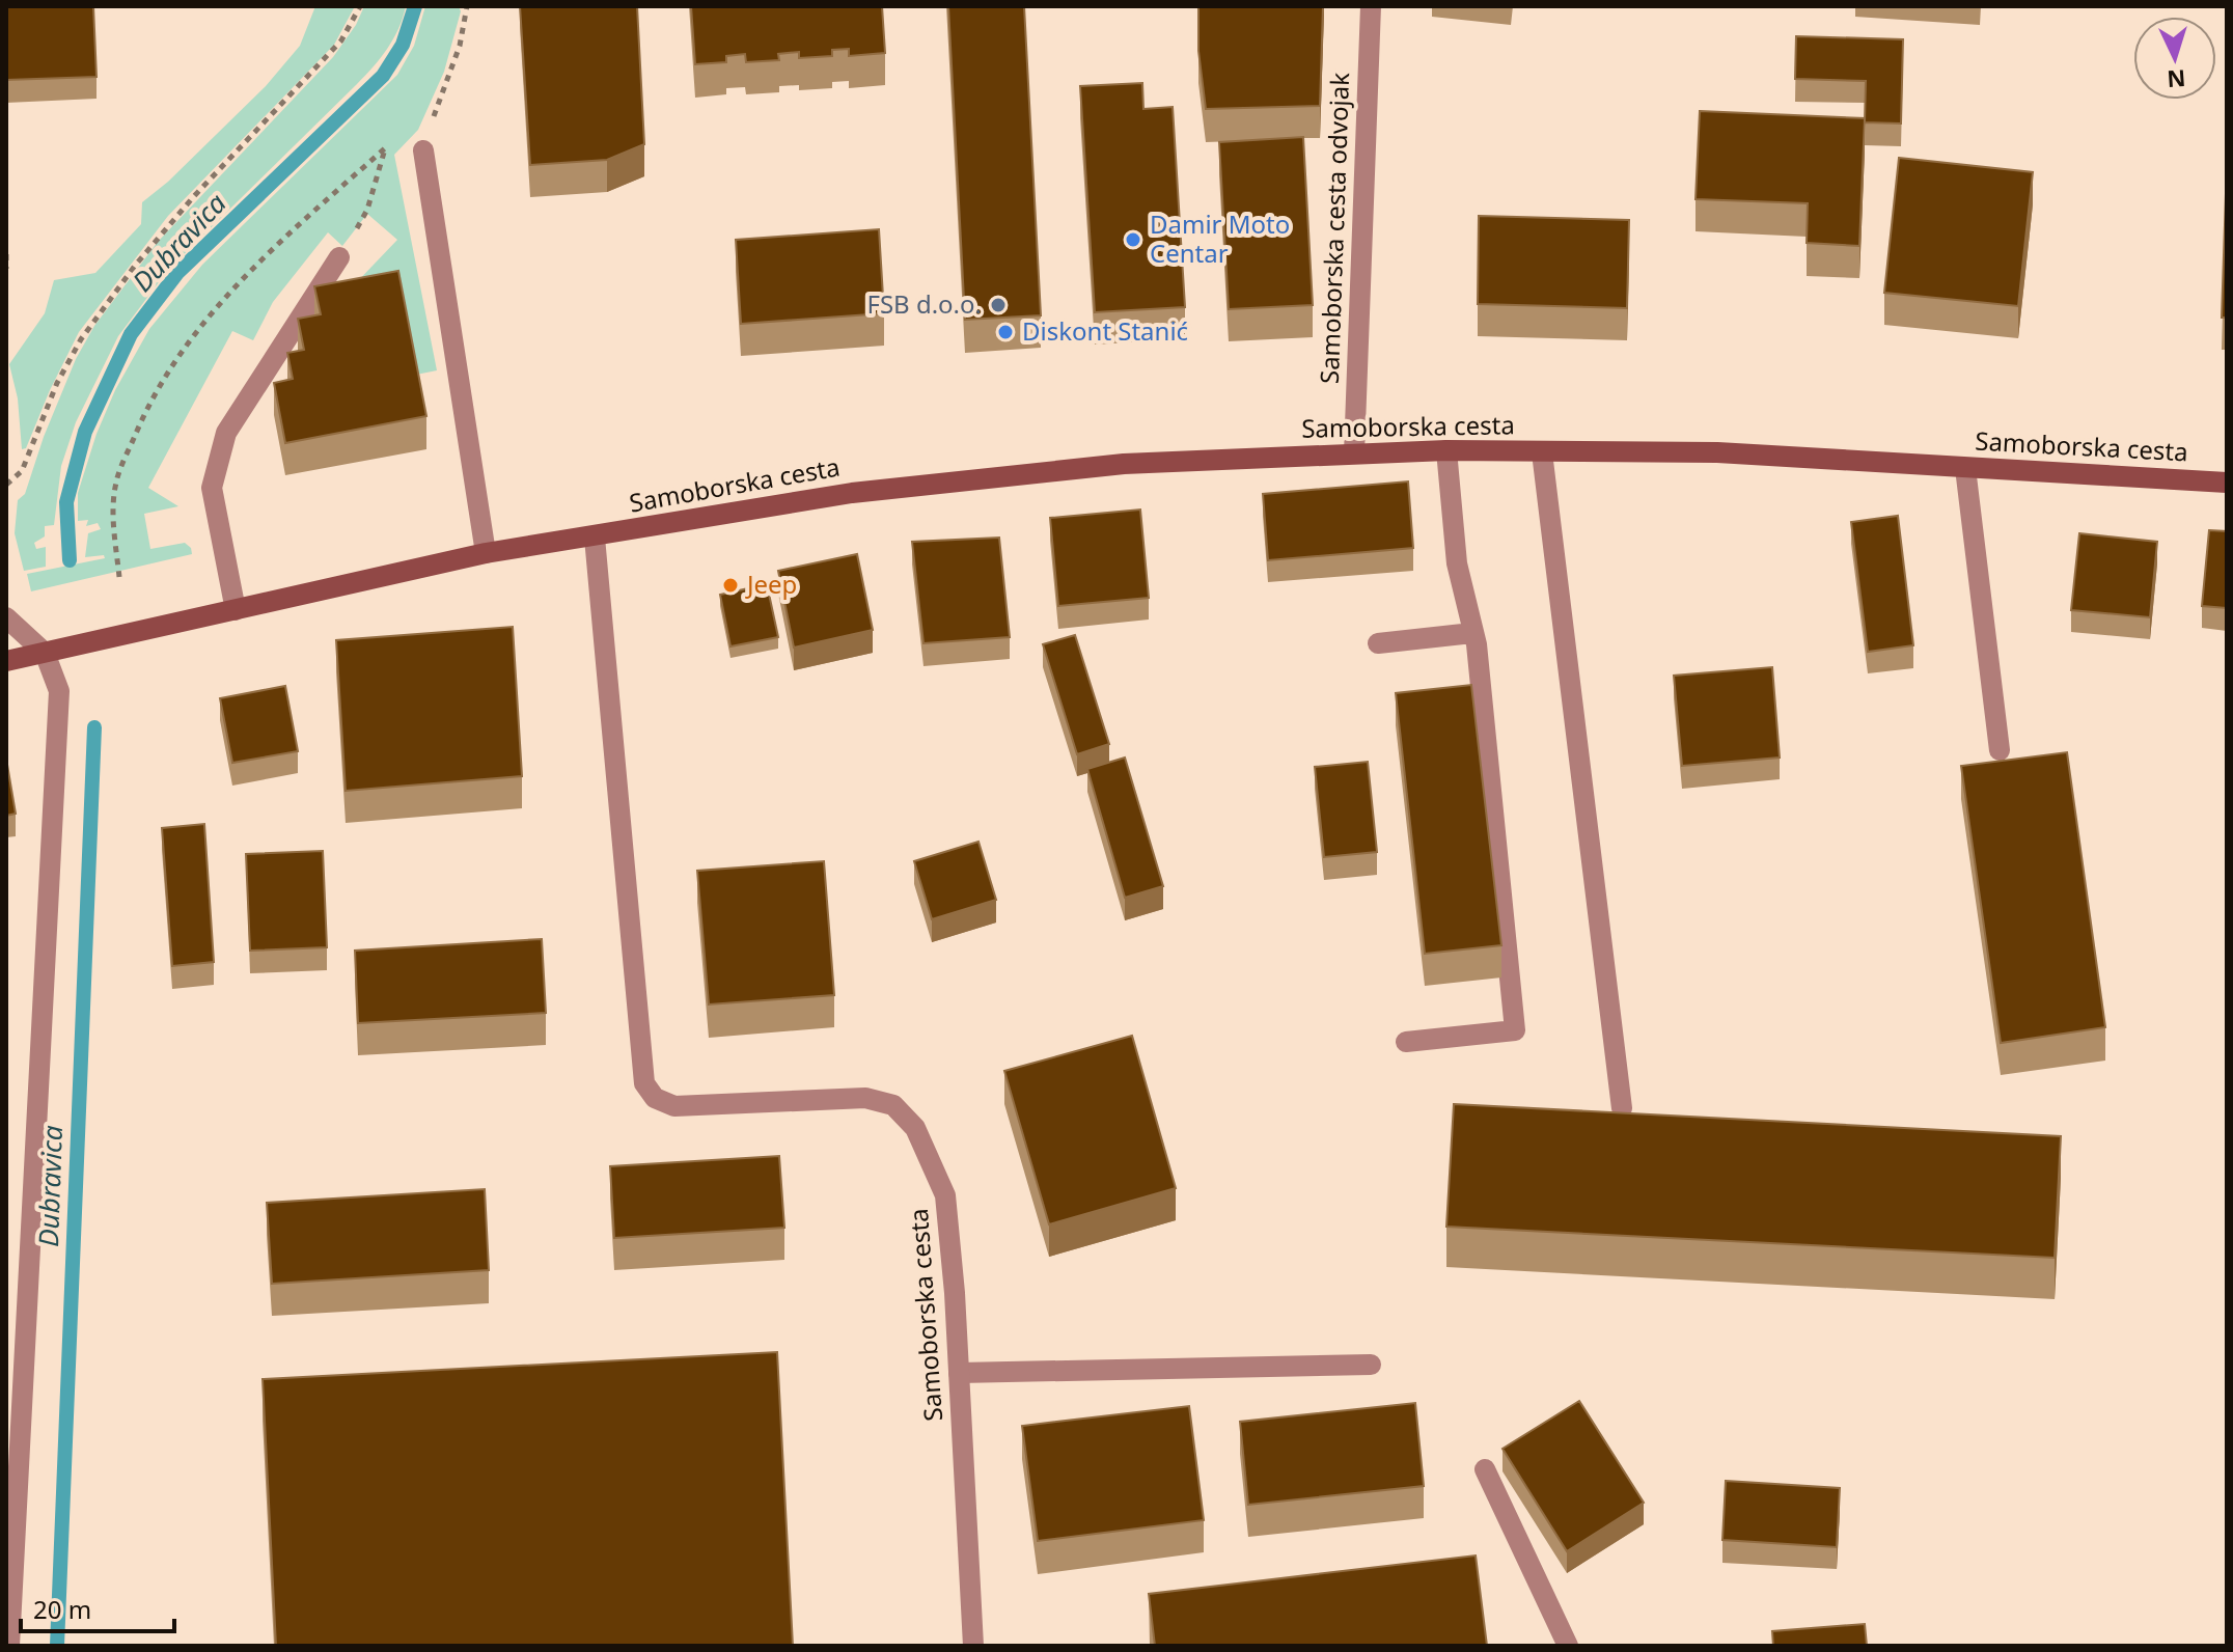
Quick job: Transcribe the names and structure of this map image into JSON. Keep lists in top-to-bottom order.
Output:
{
  "streets": {
    "street": ["Samoborska cesta odvojak", "Samoborska cesta"]
  },
  "crossings": [
    ["Samoborska cesta odvojak", "Samoborska cesta"]
  ],
  "water": ["Dubravica"],
  "places": [
    "Damir Moto Centar",
    "FSB d.o.o.",
    "Diskont Stanić",
    "Jeep"
  ],
  "scale_bar": "20 m",
  "north": "bottom"
}
